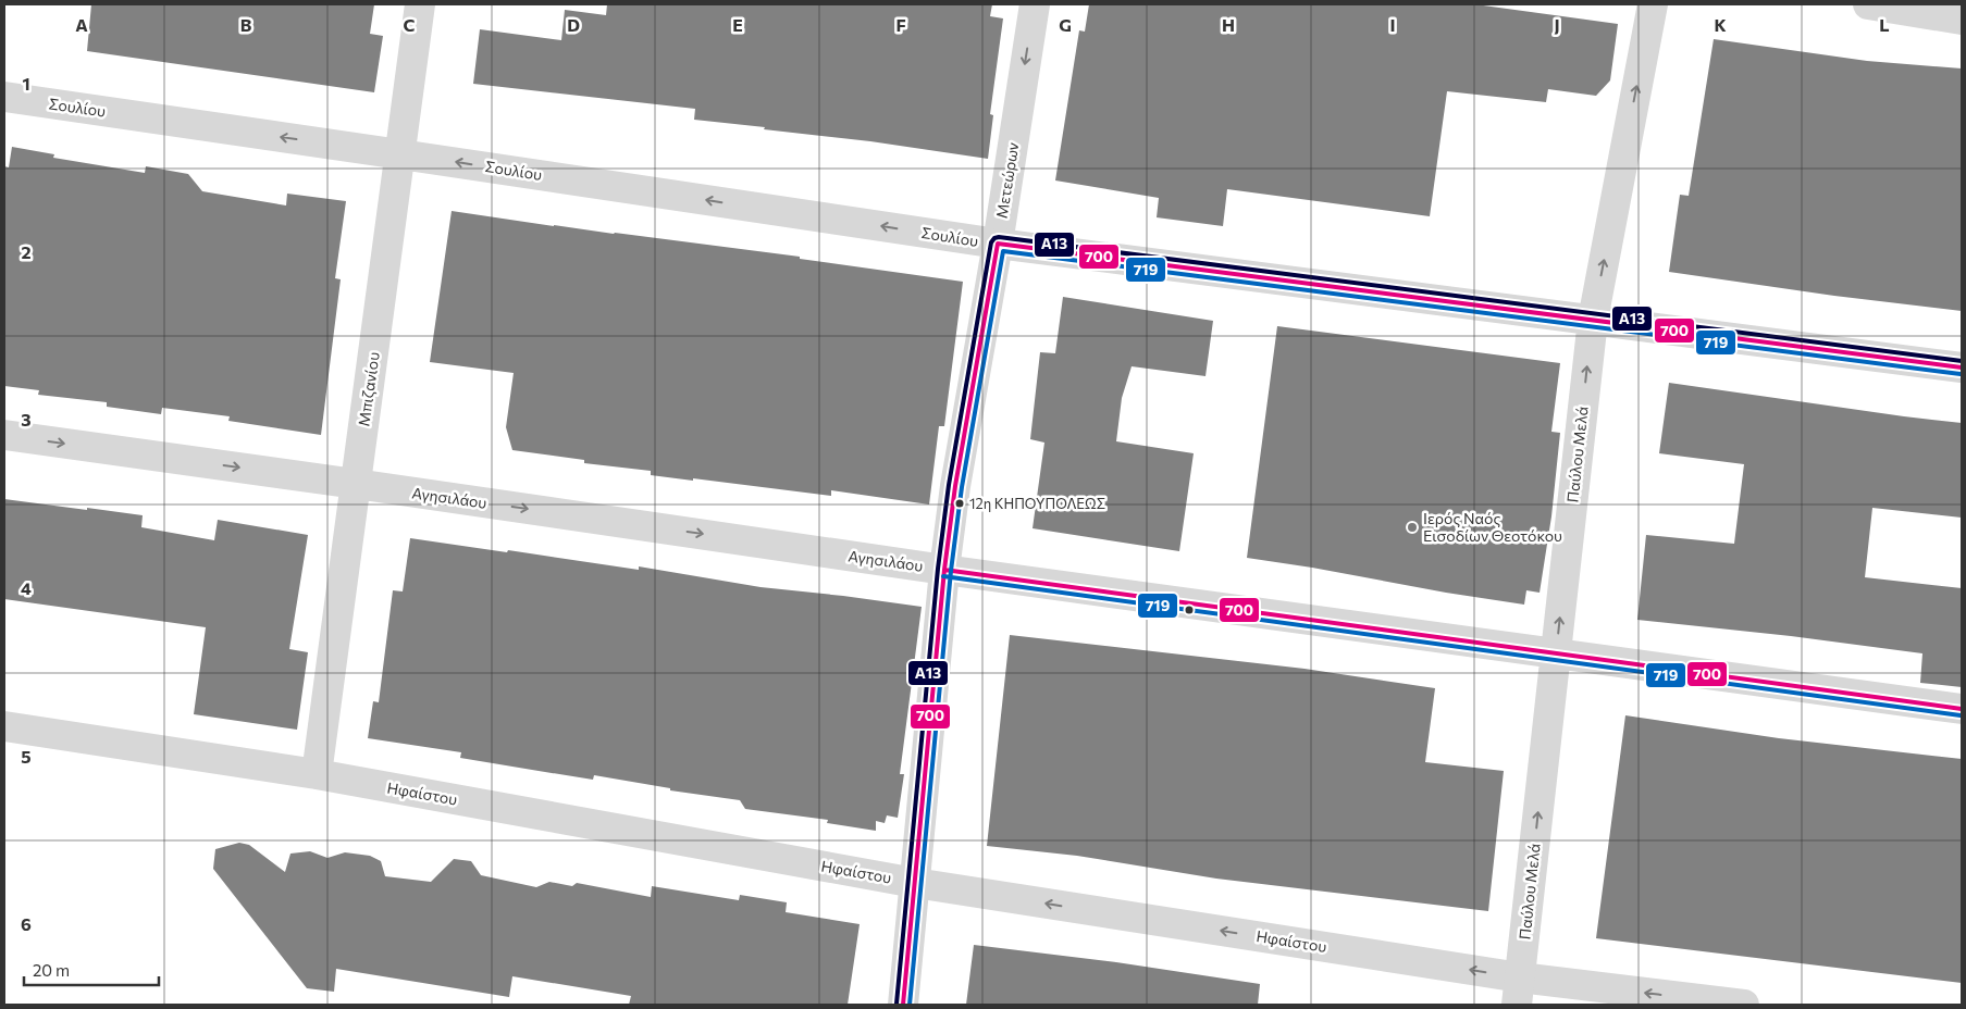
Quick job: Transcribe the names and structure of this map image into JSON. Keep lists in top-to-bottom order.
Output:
{
  "streets": {
    "street": [
      "Σουλίου",
      "Μετεώρων",
      "Μπιζανίου",
      "Παύλου Μελά",
      "Αγησιλάου",
      "Ηφαίστου"
    ]
  },
  "crossings": [
    ["Σουλίου", "Μετεώρων"],
    ["Σουλίου", "Μπιζανίου"],
    ["Σουλίου", "Παύλου Μελά"],
    ["Μετεώρων", "Αγησιλάου"],
    ["Μετεώρων", "Ηφαίστου"],
    ["Μπιζανίου", "Αγησιλάου"],
    ["Μπιζανίου", "Ηφαίστου"],
    ["Παύλου Μελά", "Αγησιλάου"],
    ["Παύλου Μελά", "Ηφαίστου"]
  ],
  "one_way": [
    "Σουλίου",
    "Παύλου Μελά",
    "Αγησιλάου",
    "Ηφαίστου"
  ],
  "places": ["12η ΚΗΠΟΥΠΟΛΕΩΣ", "Ιερός Ναός Εισοδίων Θεοτόκου"],
  "lines": ["transit line A13", "transit line 700", "transit line 719"],
  "scale_bar": "20 m",
  "grid": {
    "columns": [
      "A",
      "B",
      "C",
      "D",
      "E",
      "F",
      "G",
      "H",
      "I",
      "J",
      "K",
      "L"
    ],
    "rows": [
      "1",
      "2",
      "3",
      "4",
      "5",
      "6"
    ]
  }
}
